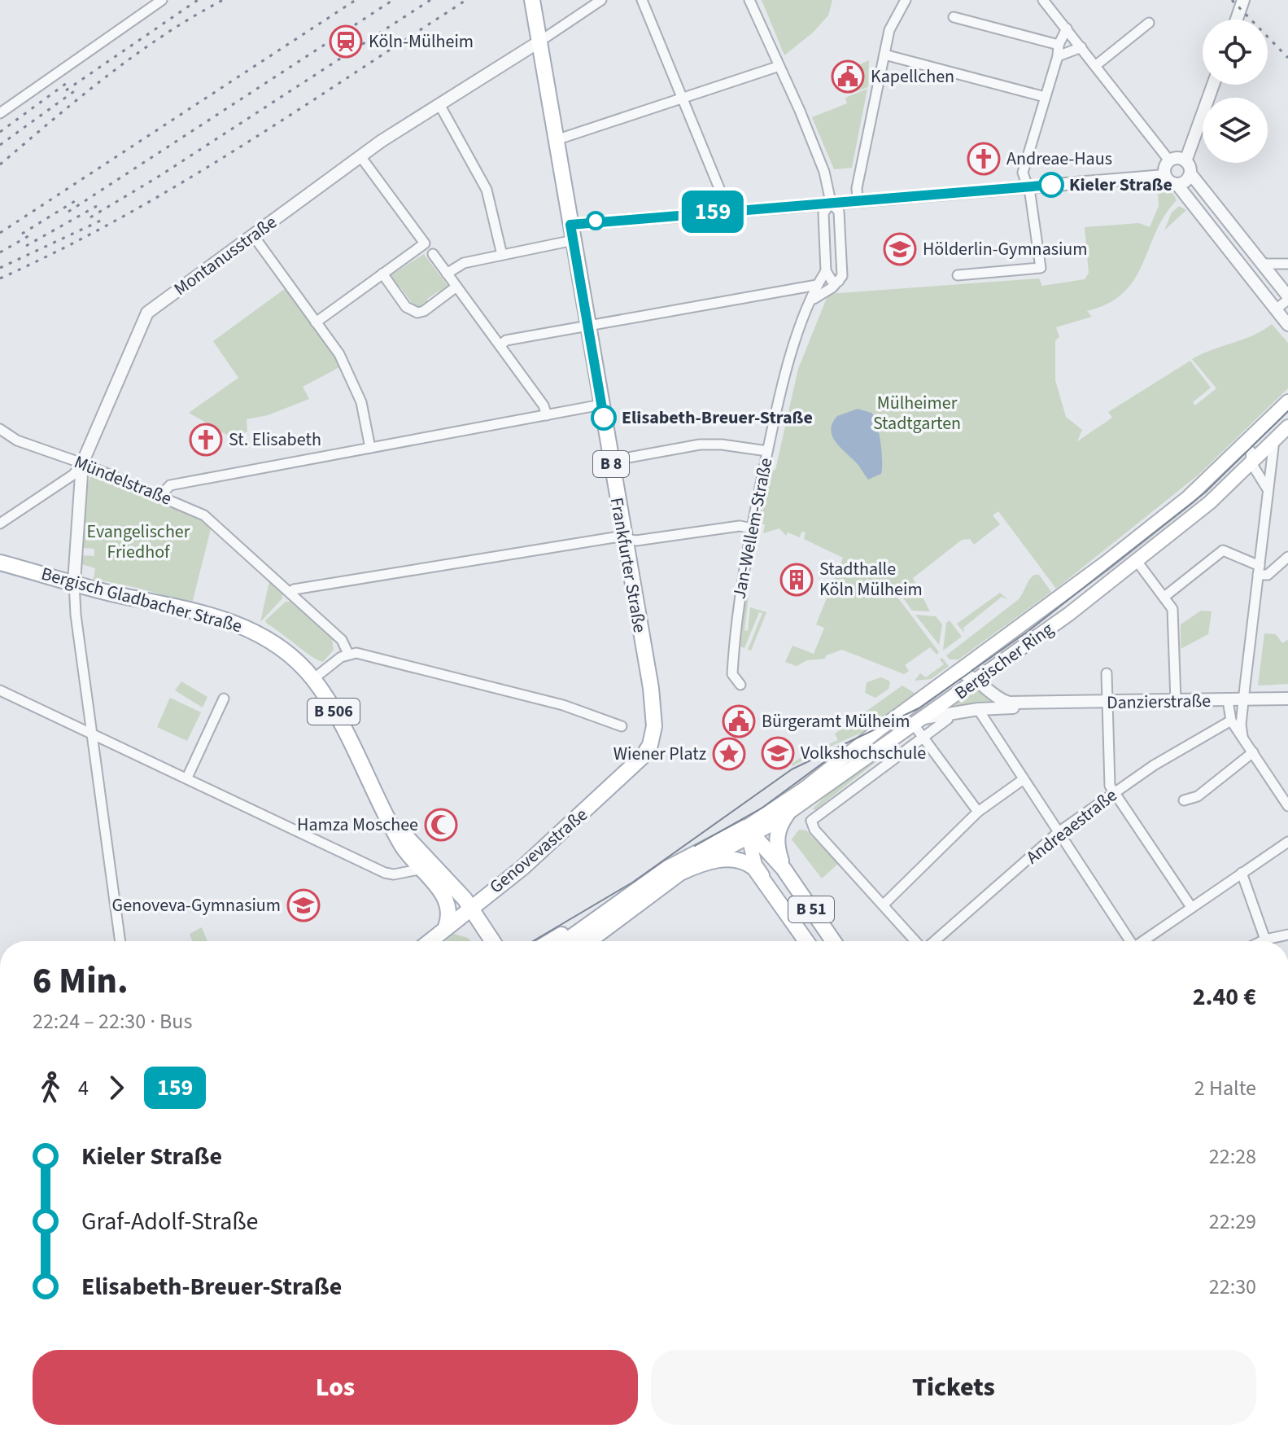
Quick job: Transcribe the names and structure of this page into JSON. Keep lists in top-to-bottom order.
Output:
{
  "streets": {
    "main road": [
      "B 8",
      "Frankfurter Straße",
      "Bergisch Gladbacher Straße",
      "Bergischer Ring",
      "B 506",
      "Genovevastraße",
      "B 51"
    ],
    "street": [
      "Montanusstraße",
      "Mündelstraße",
      "Jan-Wellem-Straße",
      "Danzierstraße",
      "Andreaestraße"
    ]
  },
  "crossings": [
    ["Montanusstraße", "Mündelstraße"],
    ["Montanusstraße", "Frankfurter Straße"],
    ["Montanusstraße", "Bergisch Gladbacher Straße"],
    ["Frankfurter Straße", "Genovevastraße"],
    ["Bergisch Gladbacher Straße", "Genovevastraße"],
    ["Bergischer Ring", "Danzierstraße"],
    ["Bergischer Ring", "B 51"]
  ],
  "parks": ["Mülheimer Stadtgarten", "Evangelischer Friedhof"],
  "places": {
    "station": ["Köln-Mülheim"],
    "public building": ["Kapellchen", "Bürgeramt Mülheim"],
    "church": ["Andreae-Haus", "St. Elisabeth"],
    "other": ["Kieler Straße", "Elisabeth-Breuer-Straße"],
    "school or university": ["Hölderlin-Gymnasium", "Volkshochschule", "Genoveva-Gymnasium"],
    "building": ["Stadthalle Köln Mülheim"],
    "place": ["Wiener Platz"],
    "mosque": ["Hamza Moschee"]
  },
  "lines": ["bus line 159"],
  "page": {
    "on_map": "159",
    "heading": ["6 Min.", "22:24 – 22:30 · Bus", "2.40 €"],
    "legs": ["4", "159", "2 Halte"],
    "list": [
      {
        "name": "Kieler Straße",
        "value": "22:28"
      },
      {
        "name": "Graf-Adolf-Straße",
        "value": "22:29"
      },
      {
        "name": "Elisabeth-Breuer-Straße",
        "value": "22:30"
      }
    ],
    "buttons": ["Los", "Tickets"]
  }
}
